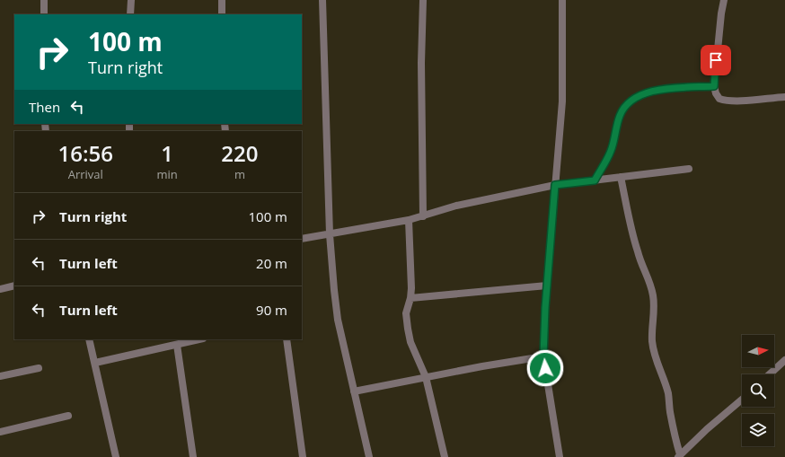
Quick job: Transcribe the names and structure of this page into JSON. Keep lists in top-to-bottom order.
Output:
{
  "north": "right",
  "page": {
    "turn": ["100 m", "Turn right"],
    "then": "Then",
    "eta": [
      "16:56",
      "Arrival",
      "1",
      "min",
      "220",
      "m"
    ],
    "list": [
      {
        "name": "Turn right",
        "value": "100 m"
      },
      {
        "name": "Turn left",
        "value": "20 m"
      },
      {
        "name": "Turn left",
        "value": "90 m"
      }
    ]
  }
}
